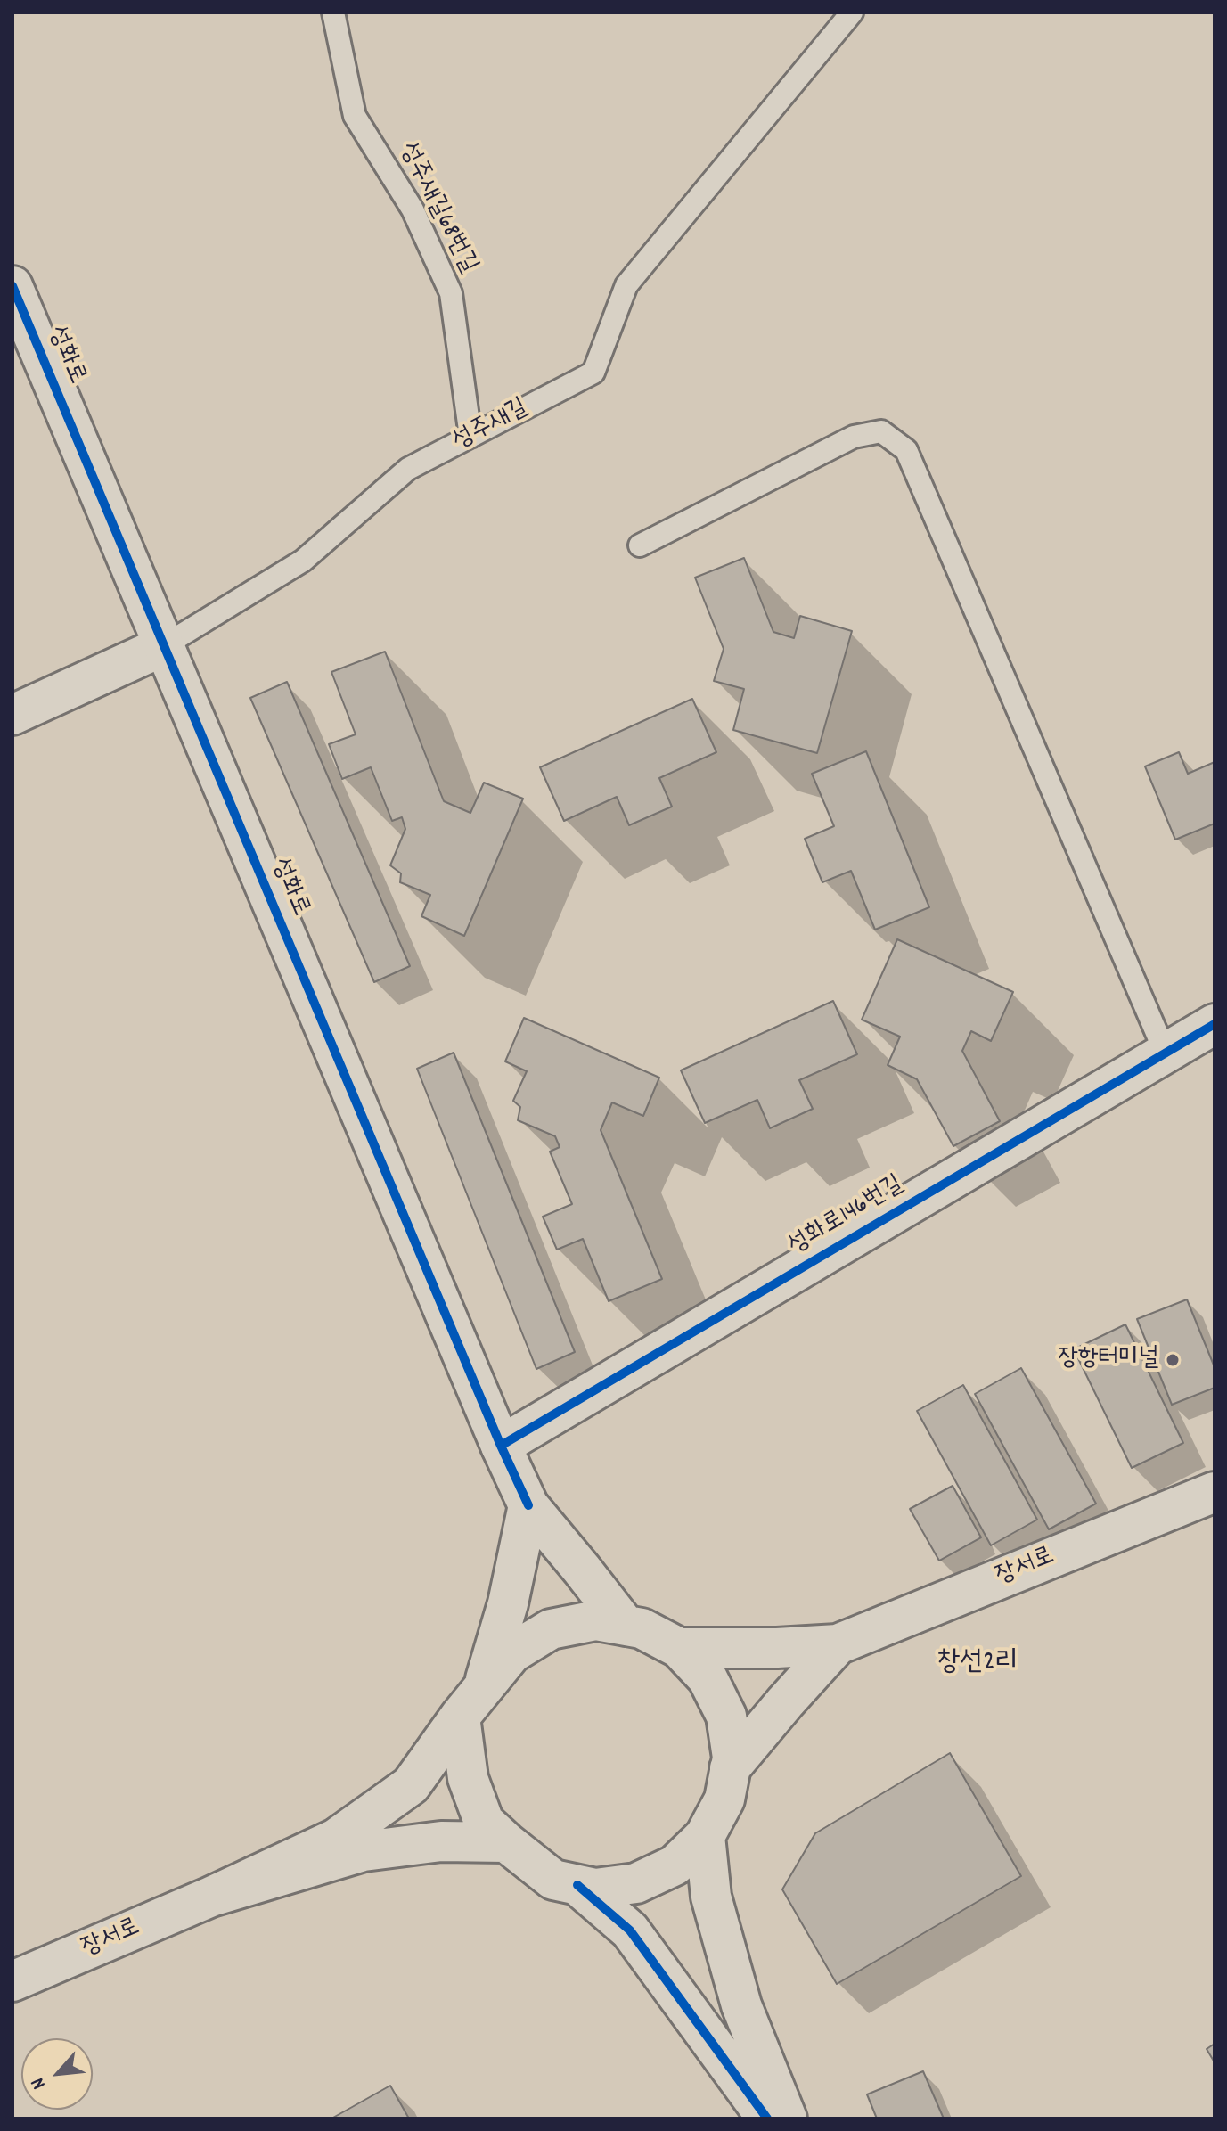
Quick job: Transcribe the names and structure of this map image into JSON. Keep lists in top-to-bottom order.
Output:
{
  "streets": {
    "street": [
      "성화로",
      "성주새길",
      "성화로146번길",
      "장서로"
    ],
    "lane": ["성주새길68번길"]
  },
  "crossings": [
    ["성주새길68번길", "성주새길"],
    ["성화로", "성주새길"],
    ["성화로", "성화로146번길"]
  ],
  "districts": ["창선2리"],
  "places": ["장항터미널"],
  "north": "bottom left"
}
